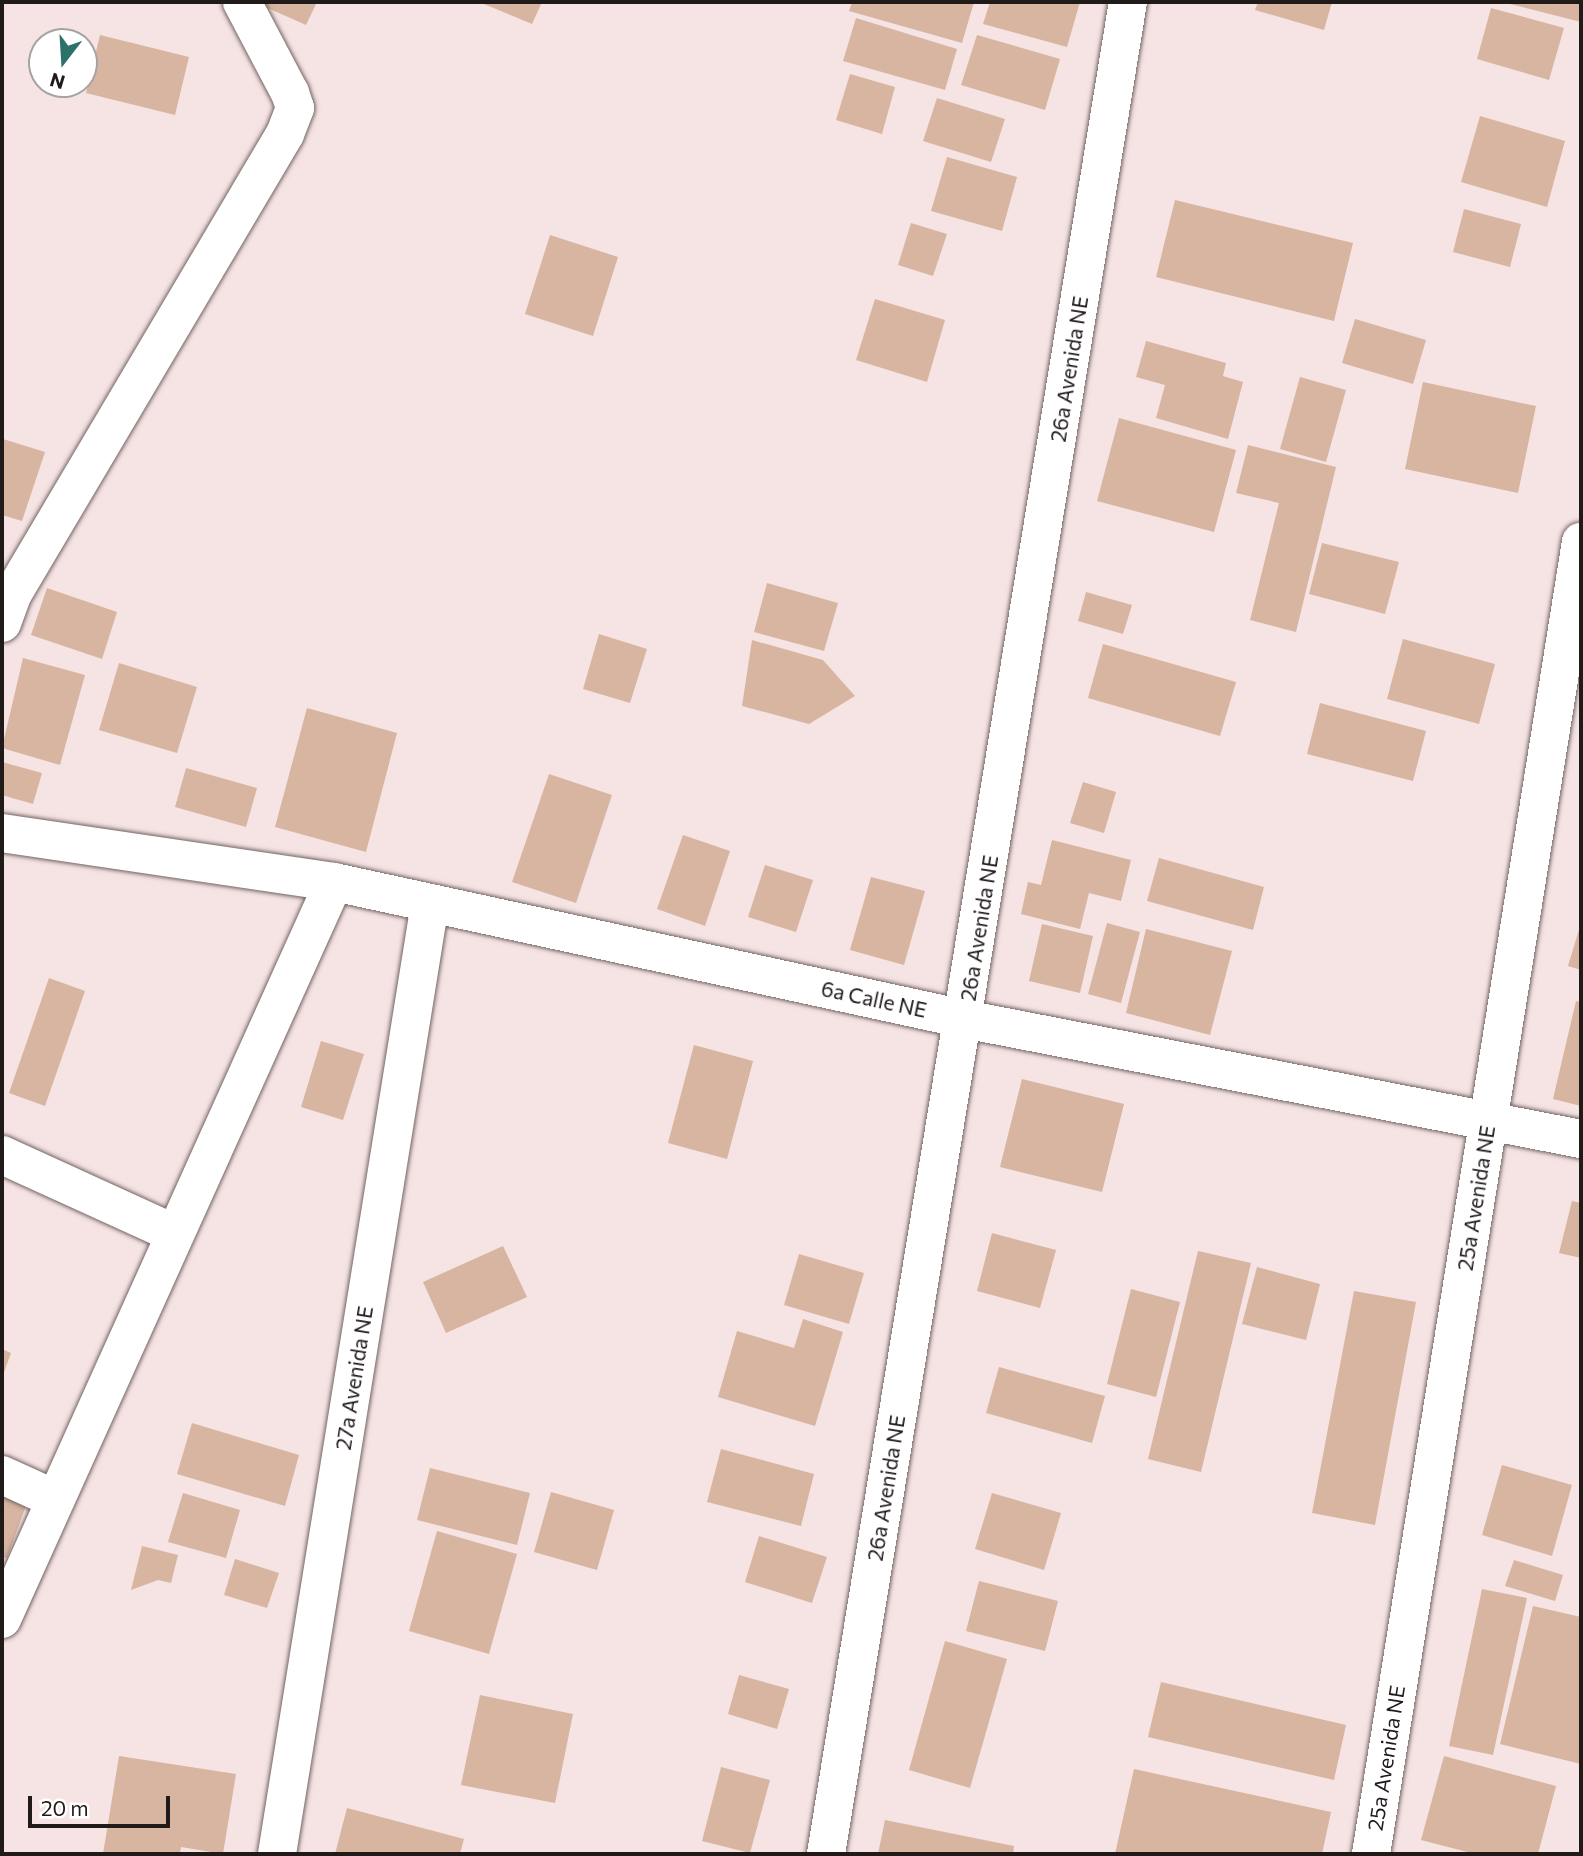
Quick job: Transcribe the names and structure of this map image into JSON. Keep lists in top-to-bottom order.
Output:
{
  "streets": {
    "street": [
      "26a Avenida NE",
      "6a Calle NE",
      "25a Avenida NE",
      "27a Avenida NE"
    ]
  },
  "crossings": [
    ["26a Avenida NE", "6a Calle NE"],
    ["6a Calle NE", "25a Avenida NE"],
    ["6a Calle NE", "27a Avenida NE"]
  ],
  "scale_bar": "20 m",
  "north": "bottom"
}
